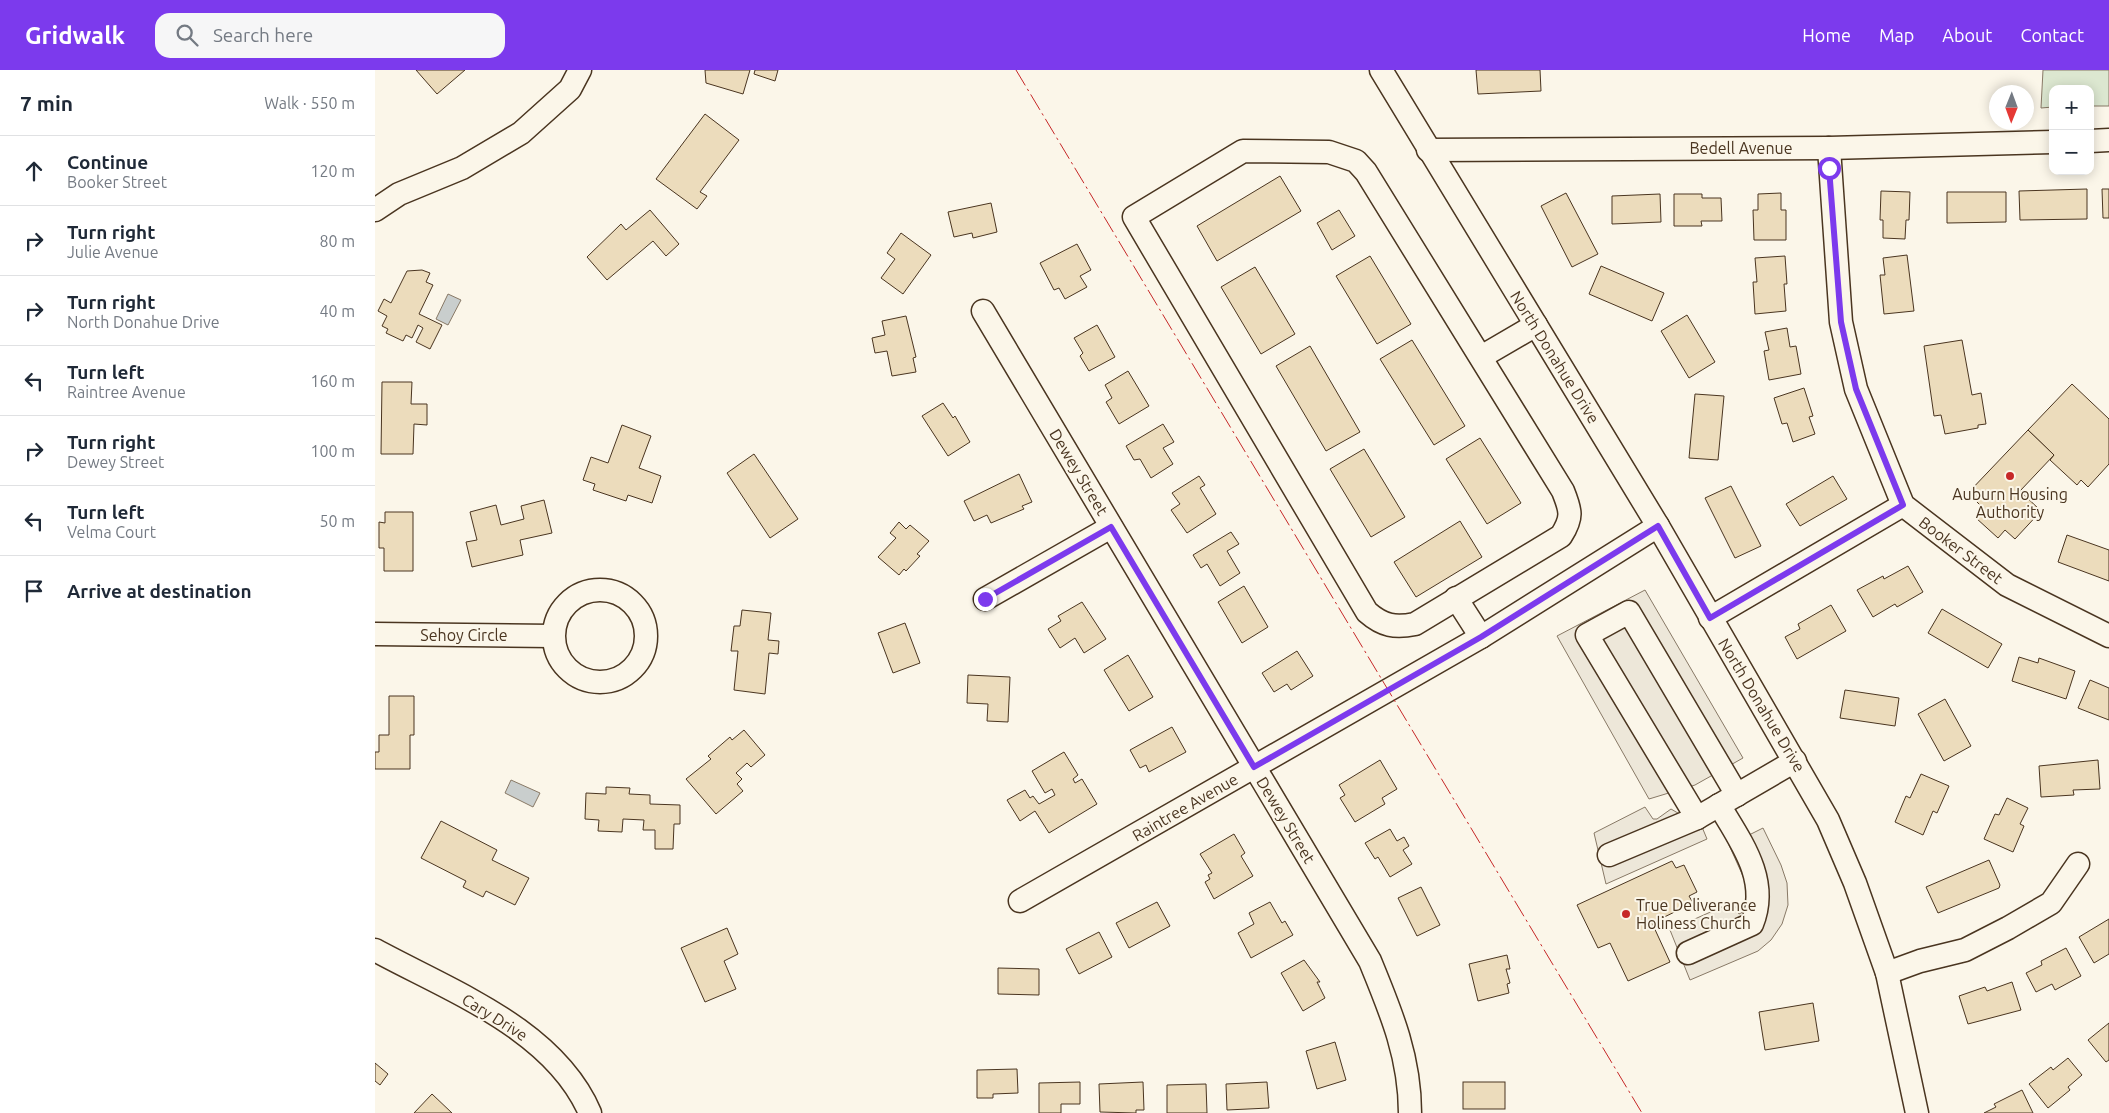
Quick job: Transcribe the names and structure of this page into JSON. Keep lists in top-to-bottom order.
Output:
{
  "streets": {
    "street": [
      "Bedell Avenue",
      "North Donahue Drive",
      "Dewey Street",
      "Booker Street",
      "Sehoy Circle",
      "Raintree Avenue",
      "Cary Drive"
    ]
  },
  "crossings": [
    ["Bedell Avenue", "North Donahue Drive"],
    ["Bedell Avenue", "Booker Street"],
    ["North Donahue Drive", "Raintree Avenue"],
    ["Dewey Street", "Raintree Avenue"]
  ],
  "places": ["Auburn Housing Authority", "True Deliverance Holiness Church"],
  "north": "bottom",
  "page": {
    "header": "Gridwalk",
    "search": "Search here",
    "nav": [
      "Home",
      "Map",
      "About",
      "Contact"
    ],
    "heading": ["7 min", "Walk · 550 m"],
    "map_buttons": ["+", "−"],
    "list": [
      ["Continue", "Booker Street", "120 m"],
      ["Turn right", "Julie Avenue", "80 m"],
      ["Turn right", "North Donahue Drive", "40 m"],
      ["Turn left", "Raintree Avenue", "160 m"],
      ["Turn right", "Dewey Street", "100 m"],
      ["Turn left", "Velma Court", "50 m"],
      "Arrive at destination"
    ]
  }
}
